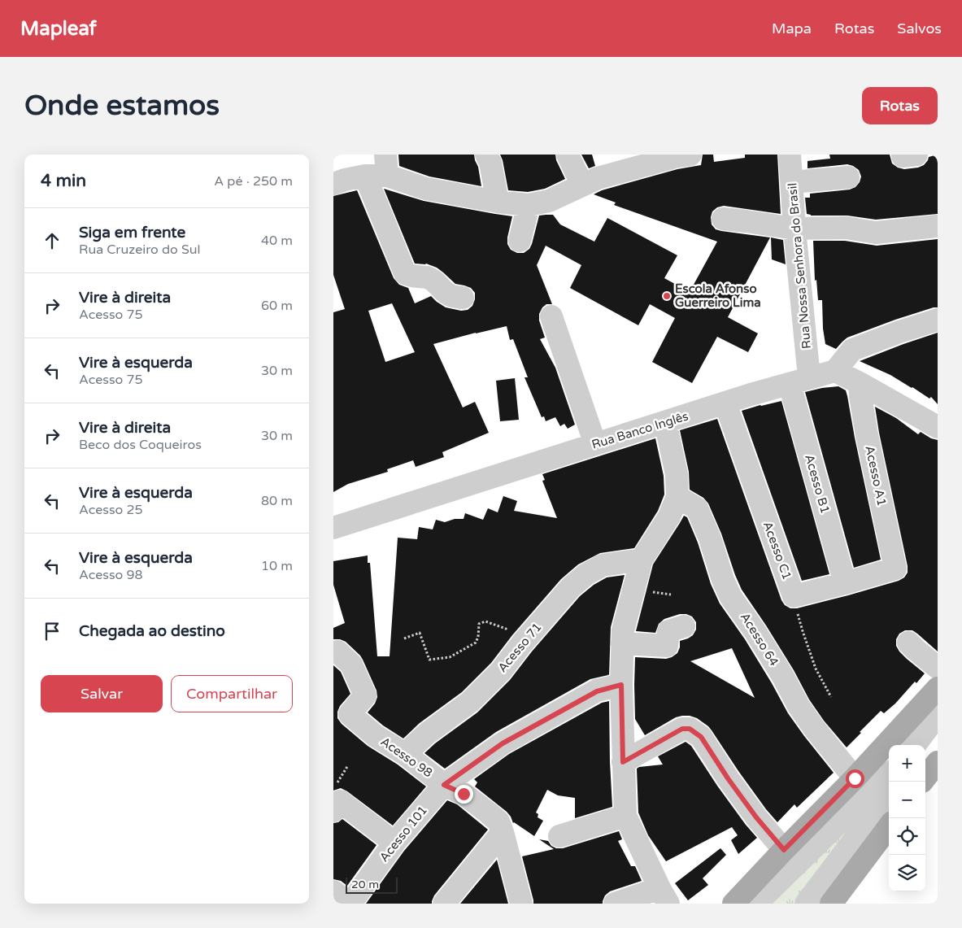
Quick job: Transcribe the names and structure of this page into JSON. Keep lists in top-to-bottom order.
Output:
{
  "streets": {
    "street": [
      "Rua Nossa Senhora do Brasil",
      "Rua Banco Inglês",
      "Acesso A1",
      "Acesso B1",
      "Acesso C1",
      "Acesso 64",
      "Acesso 71",
      "Acesso 98",
      "Acesso 101"
    ]
  },
  "crossings": [
    ["Rua Nossa Senhora do Brasil", "Rua Banco Inglês"],
    ["Rua Nossa Senhora do Brasil", "Acesso B1"],
    ["Rua Banco Inglês", "Acesso B1"],
    ["Rua Banco Inglês", "Acesso C1"],
    ["Acesso A1", "Acesso B1"],
    ["Acesso 71", "Acesso 98"],
    ["Acesso 98", "Acesso 101"]
  ],
  "places": ["Escola Afonso Guerreiro Lima"],
  "scale_bar": "20 m",
  "page": {
    "header": "Mapleaf",
    "nav": ["Mapa", "Rotas", "Salvos"],
    "buttons": [
      "Rotas",
      ["Salvar", "Compartilhar"]
    ],
    "title": "Onde estamos",
    "heading": ["4 min", "A pé · 250 m"],
    "list": [
      ["Siga em frente", "Rua Cruzeiro do Sul", "40 m"],
      ["Vire à direita", "Acesso 75", "60 m"],
      ["Vire à esquerda", "Acesso 75", "30 m"],
      ["Vire à direita", "Beco dos Coqueiros", "30 m"],
      ["Vire à esquerda", "Acesso 25", "80 m"],
      ["Vire à esquerda", "Acesso 98", "10 m"],
      "Chegada ao destino"
    ],
    "map_buttons": ["+", "−"],
    "scale": "20 m"
  }
}
